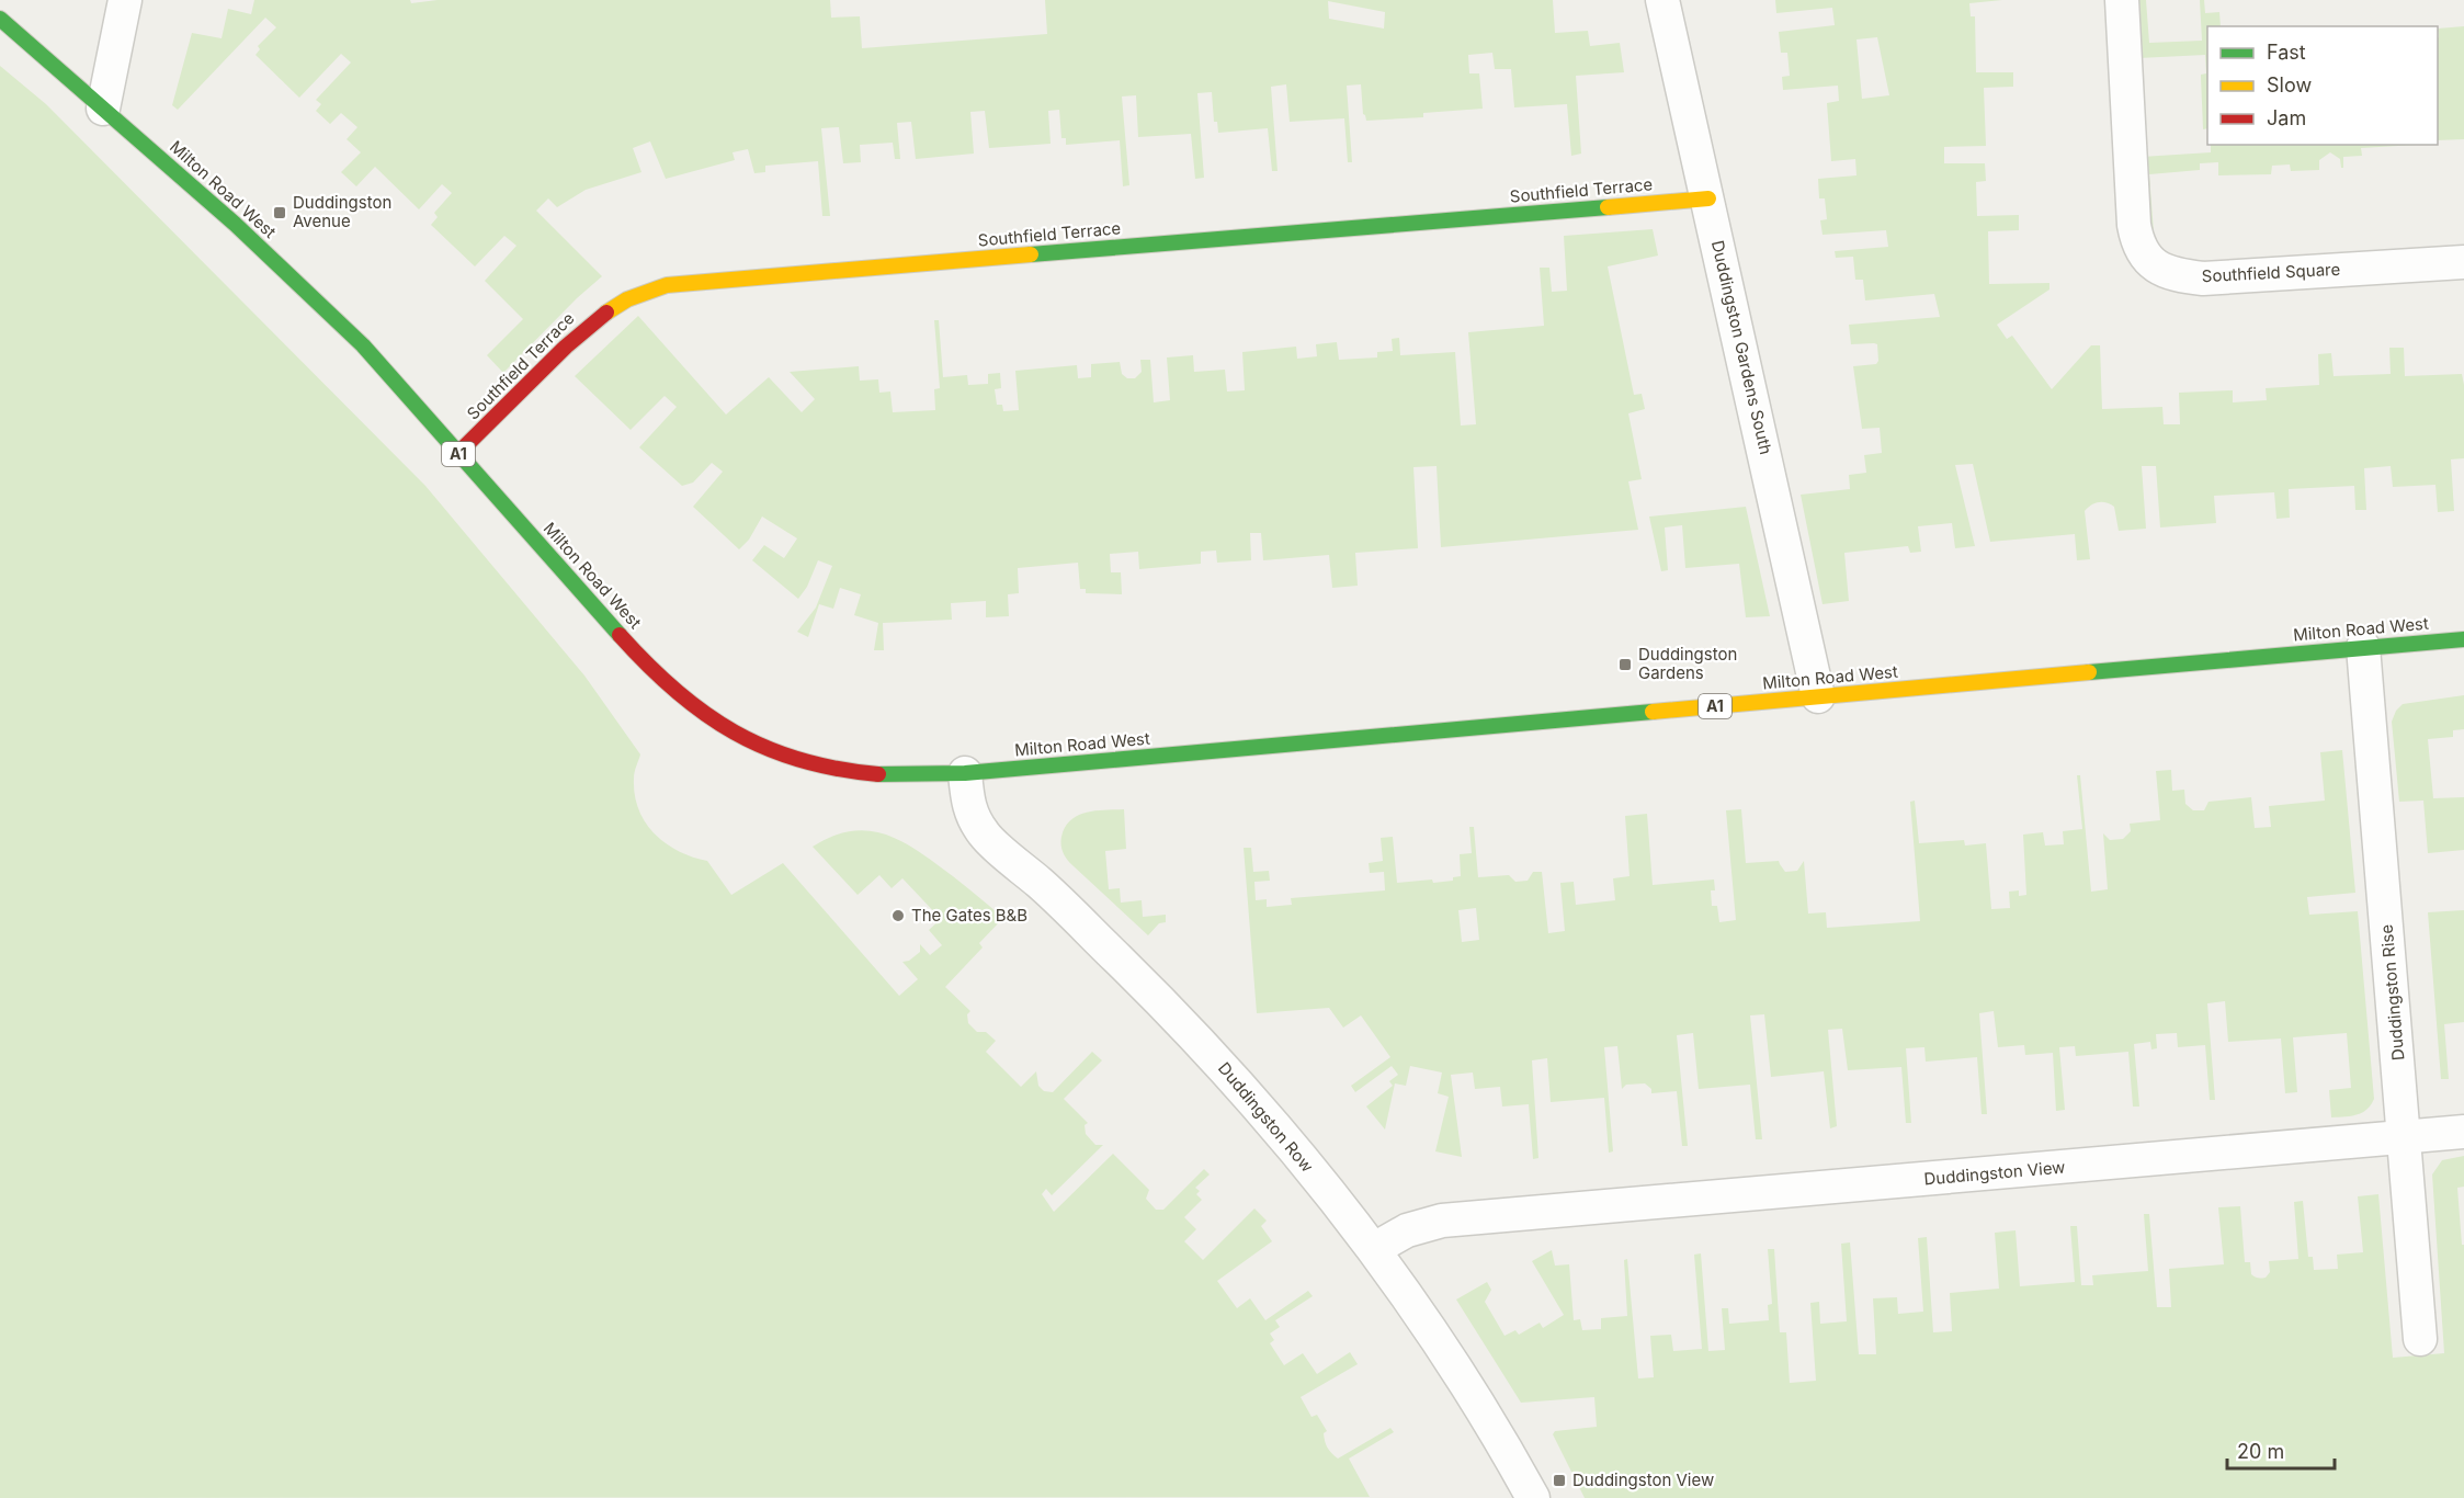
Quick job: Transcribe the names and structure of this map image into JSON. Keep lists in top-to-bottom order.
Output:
{
  "streets": {
    "main road": ["Milton Road West", "Southfield Terrace", "A1"],
    "street": [
      "Southfield Square",
      "Duddingston Gardens South",
      "Duddingston Rise",
      "Duddingston Row",
      "Duddingston View"
    ]
  },
  "crossings": [
    ["Milton Road West", "Southfield Terrace"],
    ["Milton Road West", "Duddingston Gardens South"],
    ["Milton Road West", "Duddingston Rise"],
    ["Milton Road West", "Duddingston Row"],
    ["Southfield Terrace", "Duddingston Gardens South"],
    ["Duddingston Rise", "Duddingston View"],
    ["Duddingston Row", "Duddingston View"]
  ],
  "places": {
    "transit": ["Duddingston Avenue", "Duddingston Gardens", "Duddingston View"],
    "other": ["The Gates B&B"]
  },
  "legend": ["Fast", "Slow", "Jam"],
  "scale_bar": "20 m"
}
